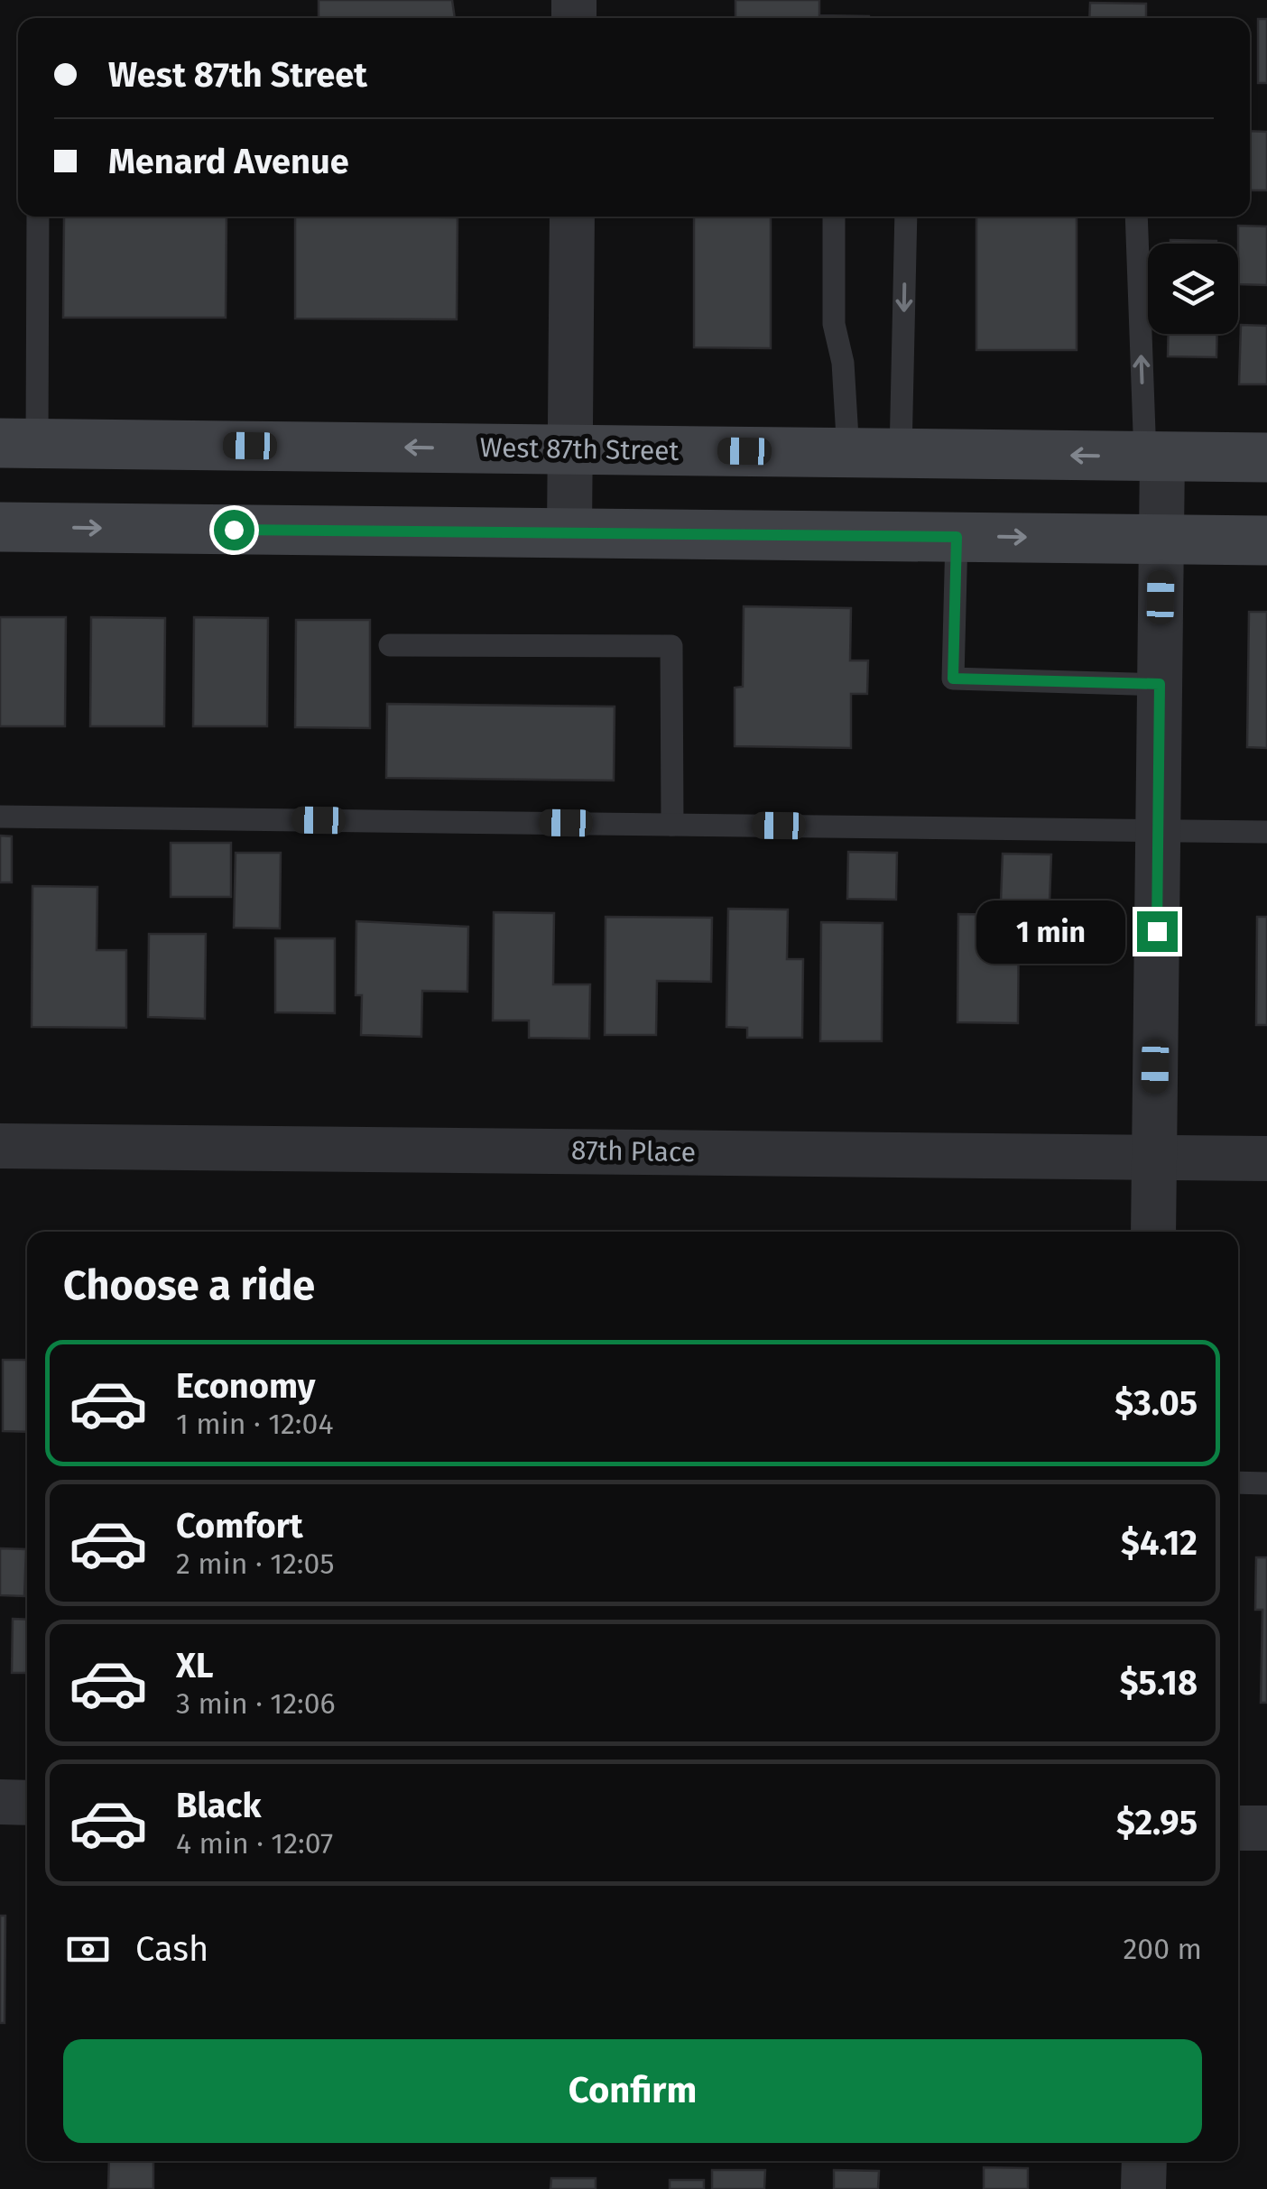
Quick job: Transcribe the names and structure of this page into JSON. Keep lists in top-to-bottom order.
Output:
{
  "streets": {
    "main road": ["West 87th Street"],
    "street": ["87th Place"]
  },
  "page": {
    "banner": ["West 87th Street", "Menard Avenue"],
    "bubble": "1 min",
    "heading": "Choose a ride",
    "list": [
      {
        "name": "Economy",
        "note": "1 min · 12:04",
        "value": "$3.05"
      },
      {
        "name": "Comfort",
        "note": "2 min · 12:05",
        "value": "$4.12"
      },
      {
        "name": "XL",
        "note": "3 min · 12:06",
        "value": "$5.18"
      },
      {
        "name": "Black",
        "note": "4 min · 12:07",
        "value": "$2.95"
      }
    ],
    "pay": ["Cash", "200 m"],
    "buttons": "Confirm"
  }
}
